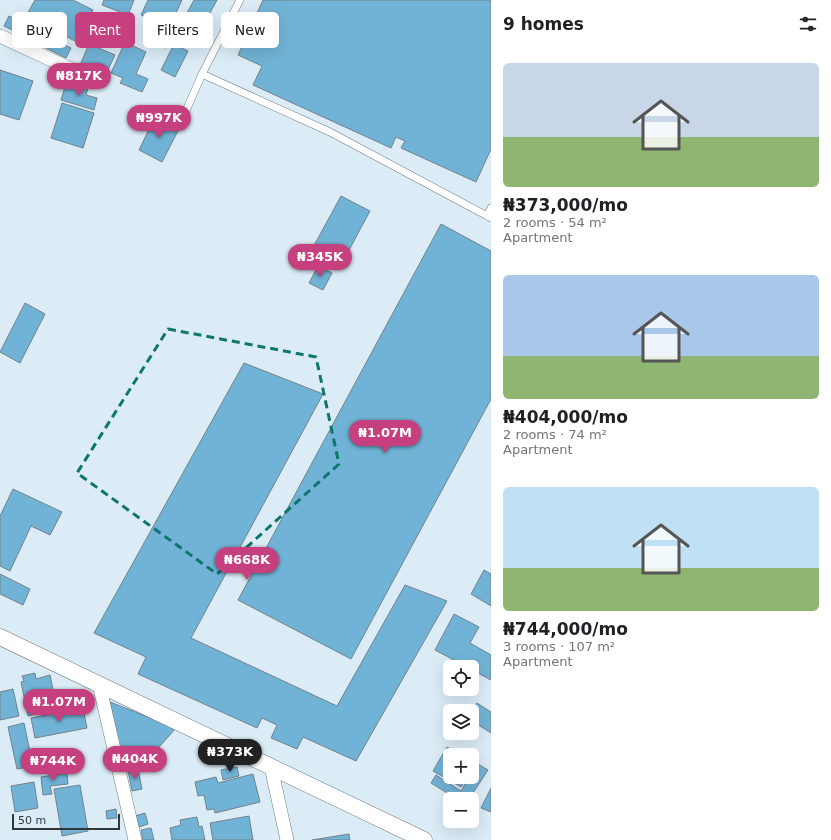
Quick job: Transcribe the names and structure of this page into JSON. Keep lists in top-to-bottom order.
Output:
{
  "scale_bar": "50 m",
  "page": {
    "heading": "9 homes",
    "chip": [
      "Buy",
      "Rent",
      "Filters",
      "New"
    ],
    "list": [
      {
        "name": "₦373,000/mo",
        "note": "2 rooms · 54 m² · Apartment"
      },
      {
        "name": "₦404,000/mo",
        "note": "2 rooms · 74 m² · Apartment"
      },
      {
        "name": "₦744,000/mo",
        "note": "3 rooms · 107 m² · Apartment"
      }
    ],
    "price": [
      "₦817K",
      "₦997K",
      "₦345K",
      "₦1.07M",
      "₦668K",
      "₦1.07M",
      "₦373K",
      "₦404K",
      "₦744K"
    ],
    "map_buttons": ["+", "−"],
    "scale": "50 m"
  }
}
